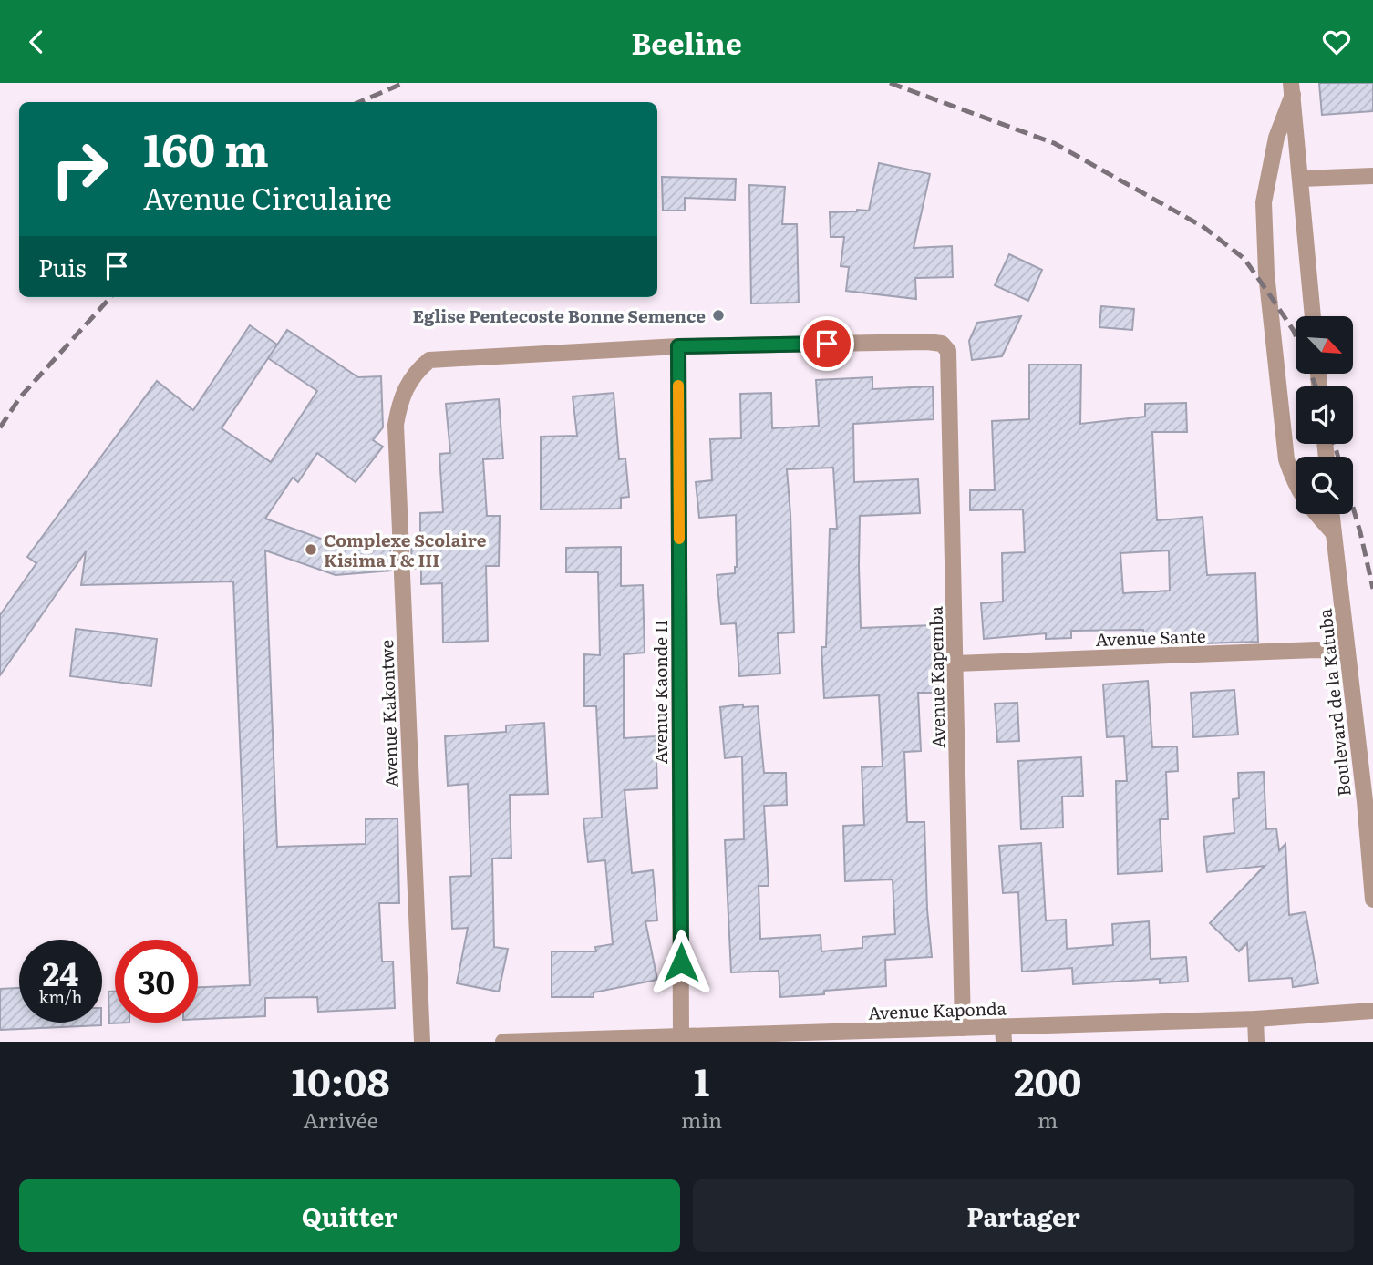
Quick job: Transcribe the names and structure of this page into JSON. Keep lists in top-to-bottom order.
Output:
{
  "streets": {
    "street": [
      "Avenue Sante",
      "Avenue Kapemba",
      "Avenue Kaonde II",
      "Boulevard de la Katuba",
      "Avenue Kakontwe",
      "Avenue Kaponda"
    ]
  },
  "crossings": [
    ["Avenue Sante", "Avenue Kapemba"],
    ["Avenue Sante", "Boulevard de la Katuba"],
    ["Avenue Kapemba", "Avenue Kaonde II"],
    ["Avenue Kapemba", "Avenue Kakontwe"],
    ["Avenue Kapemba", "Avenue Kaponda"],
    ["Avenue Kaonde II", "Avenue Kakontwe"],
    ["Avenue Kaonde II", "Avenue Kaponda"]
  ],
  "places": ["Eglise Pentecoste Bonne Semence", "Complexe Scolaire Kisima I & III"],
  "north": "bottom right",
  "page": {
    "header": "Beeline",
    "turn": ["160 m", "Avenue Circulaire"],
    "then": "Puis",
    "speed": "24 km/h",
    "limit": "30",
    "eta": [
      "10:08",
      "Arrivée",
      "1",
      "min",
      "200",
      "m"
    ],
    "buttons": ["Quitter", "Partager"]
  }
}
